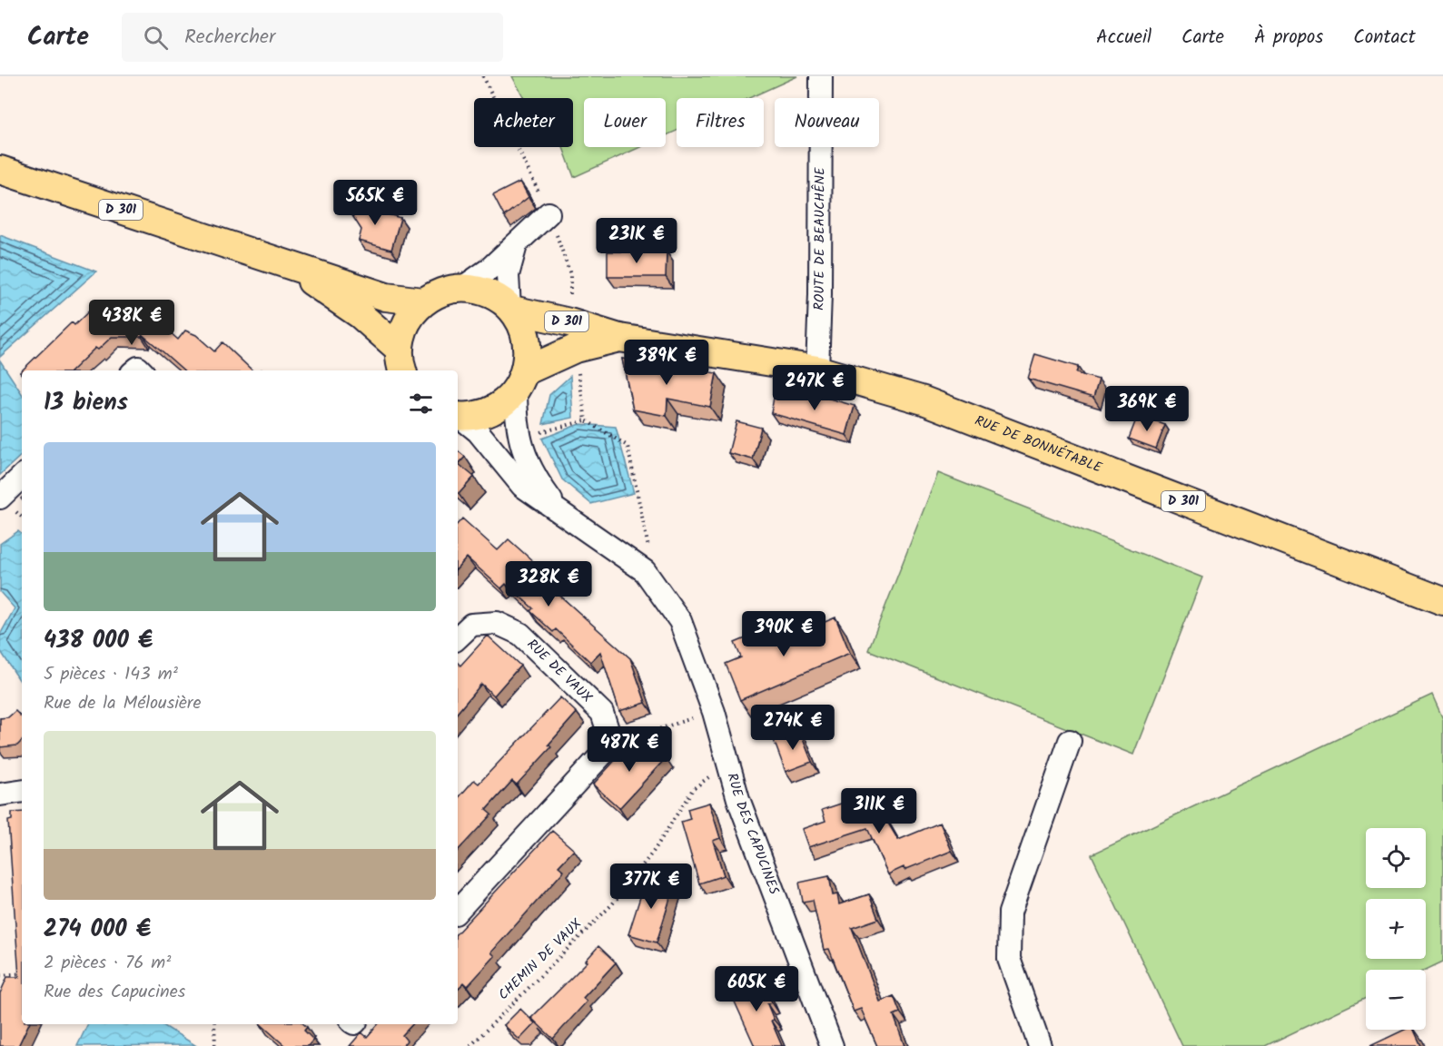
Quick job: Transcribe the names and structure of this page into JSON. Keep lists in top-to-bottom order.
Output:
{
  "streets": {
    "main road": ["D 301", "RUE DE BONNÉTABLE"],
    "street": ["ROUTE DE BEAUCHÊNE", "RUE DE VAUX", "RUE DES CAPUCINES"],
    "path": ["CHEMIN DE VAUX"]
  },
  "crossings": [
    ["D 301", "RUE DE BONNÉTABLE"],
    ["D 301", "RUE DES CAPUCINES"],
    ["ROUTE DE BEAUCHÊNE", "RUE DE BONNÉTABLE"],
    ["RUE DES CAPUCINES", "CHEMIN DE VAUX"]
  ],
  "page": {
    "header": "Carte",
    "search": "Rechercher",
    "nav": [
      "Accueil",
      "Carte",
      "À propos",
      "Contact"
    ],
    "chip": [
      "Acheter",
      "Louer",
      "Filtres",
      "Nouveau"
    ],
    "price": [
      "565K €",
      "231K €",
      "438K €",
      "389K €",
      "247K €",
      "369K €",
      "328K €",
      "390K €",
      "274K €",
      "487K €",
      "311K €",
      "377K €",
      "605K €"
    ],
    "heading": "13 biens",
    "list": [
      {
        "name": "438 000 €",
        "note": "5 pièces · 143 m² · Rue de la Mélousière"
      },
      {
        "name": "274 000 €",
        "note": "2 pièces · 76 m² · Rue des Capucines"
      }
    ],
    "map_buttons": ["+", "−"]
  }
}
